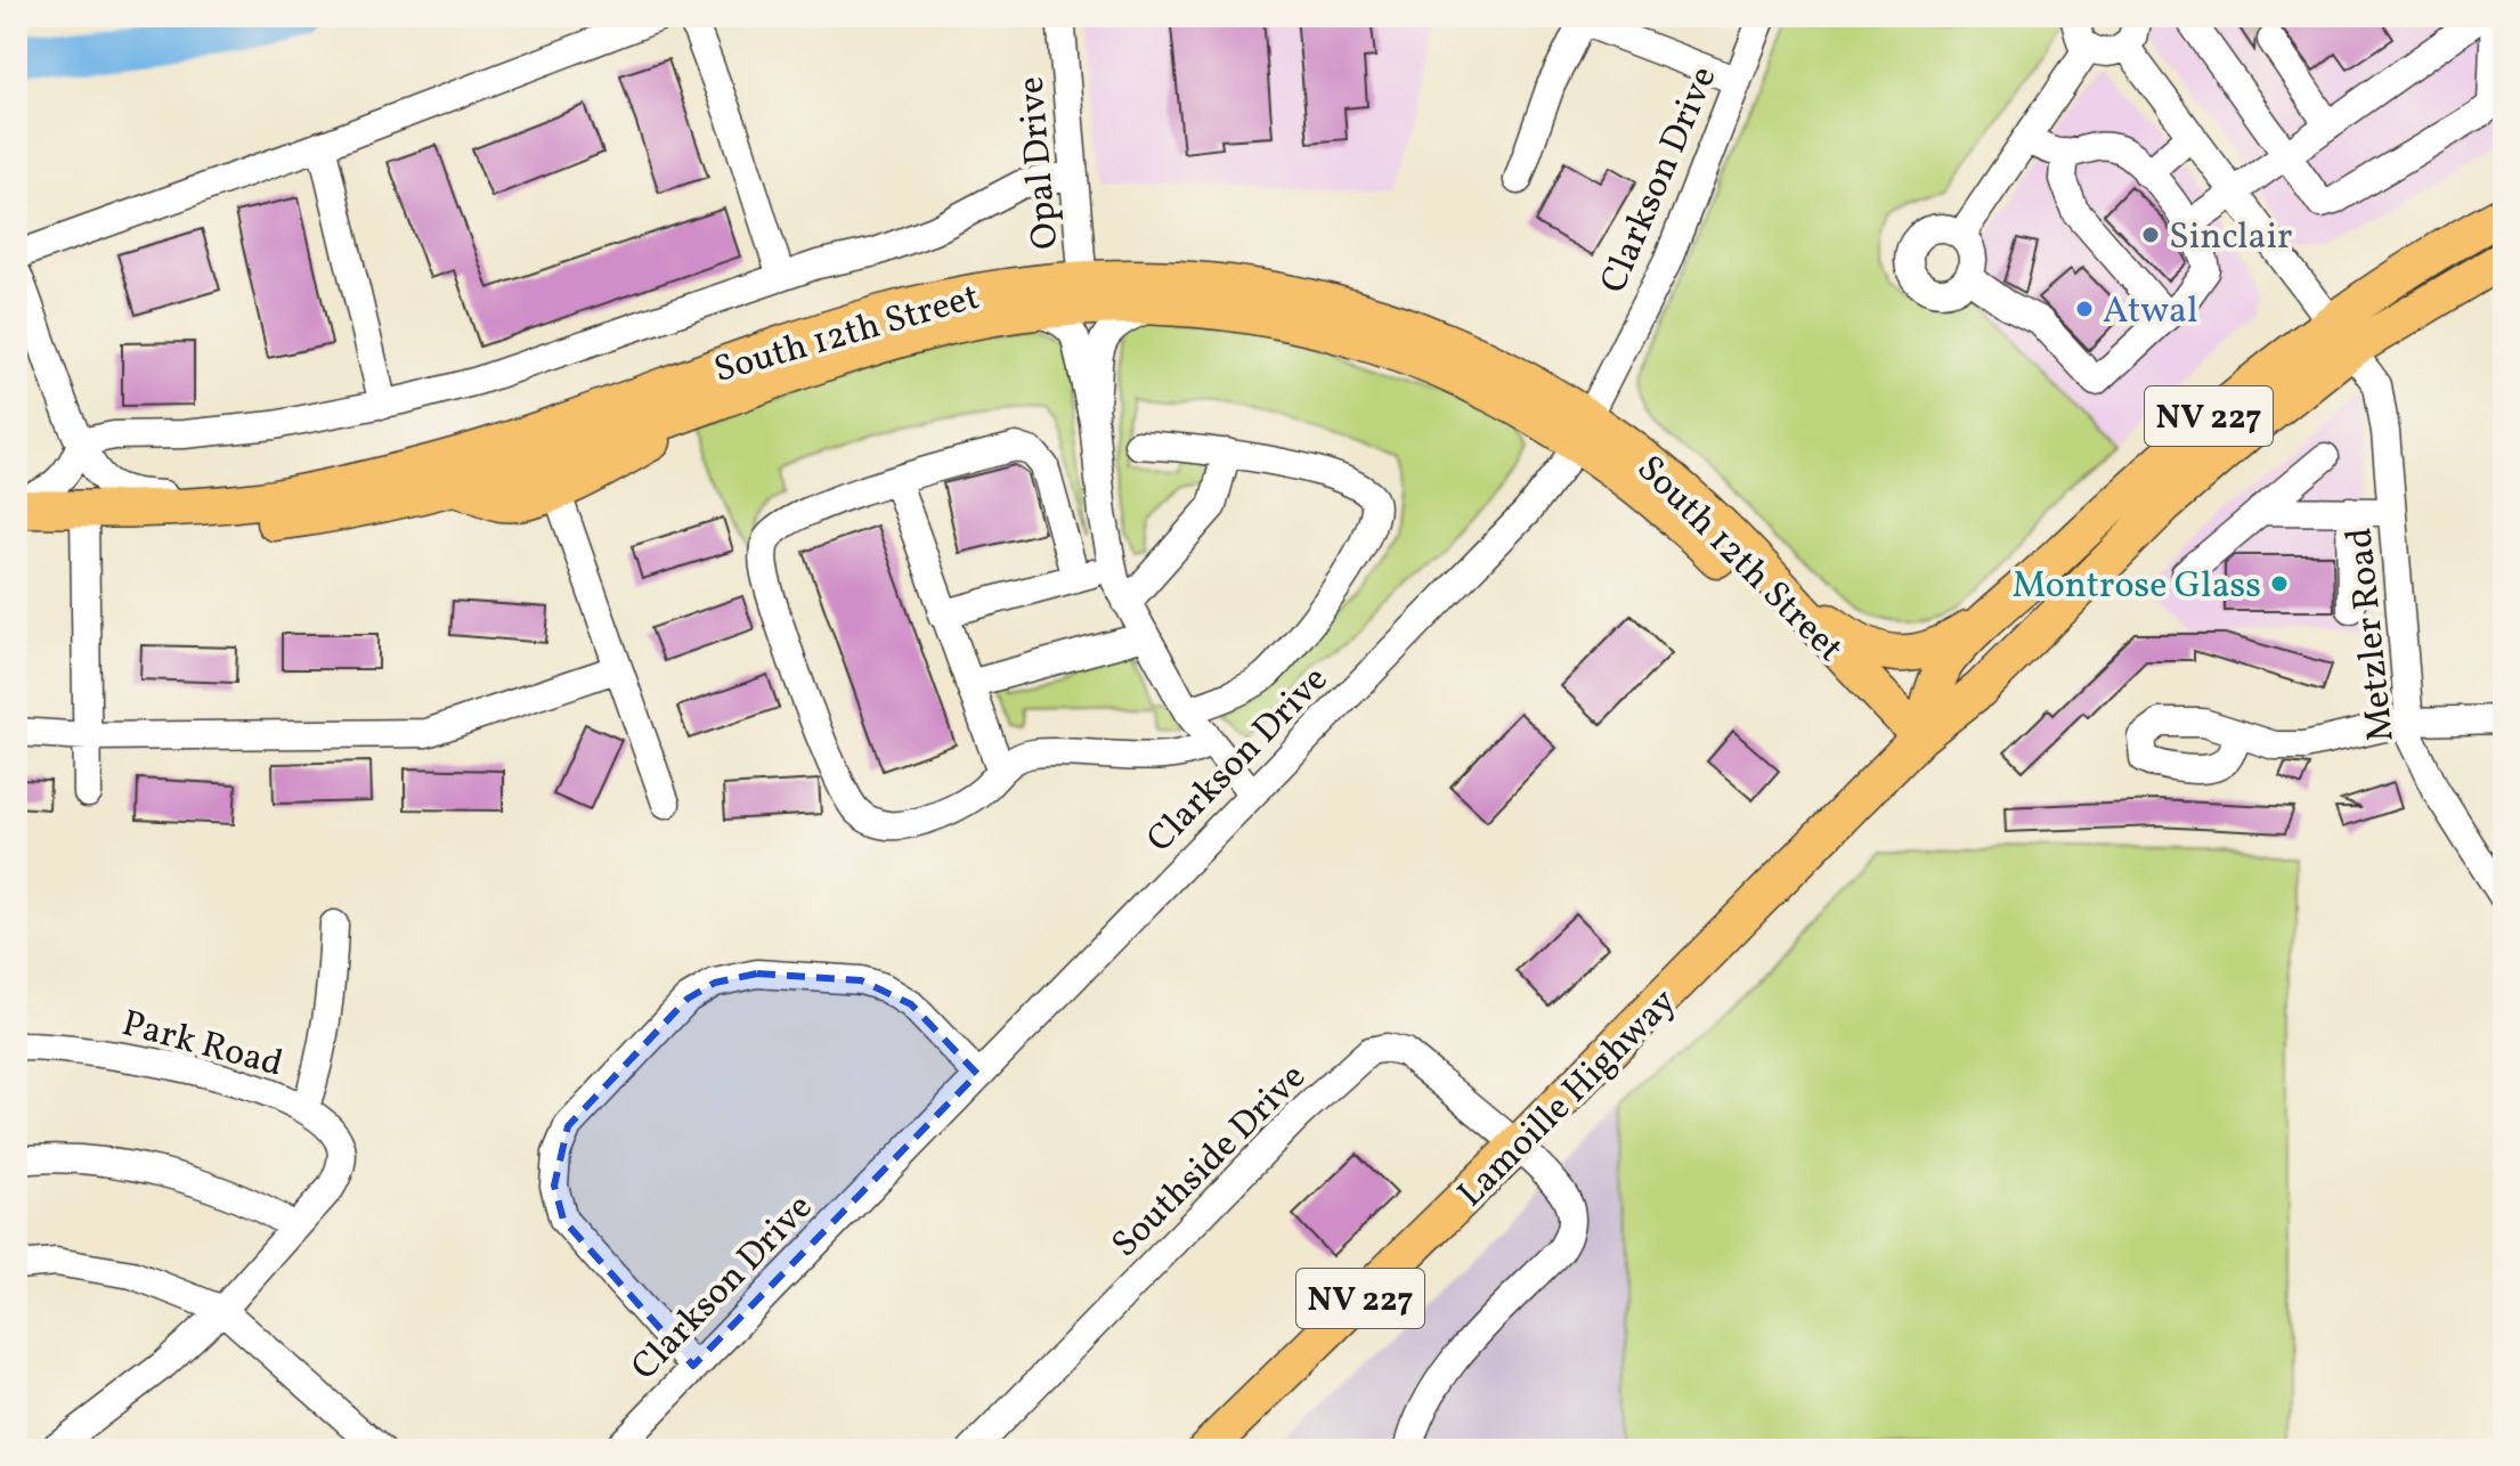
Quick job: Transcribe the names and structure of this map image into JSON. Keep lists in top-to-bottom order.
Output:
{
  "streets": {
    "main road": ["South 12th Street", "NV 227", "Lamoille Highway"],
    "street": [
      "Opal Drive",
      "Clarkson Drive",
      "Metzler Road",
      "Park Road",
      "Southside Drive"
    ]
  },
  "crossings": [
    ["Opal Drive", "South 12th Street"],
    ["Clarkson Drive", "South 12th Street"],
    ["South 12th Street", "Lamoille Highway"],
    ["Metzler Road", "Lamoille Highway"],
    ["Lamoille Highway", "Southside Drive"]
  ],
  "places": ["Sinclair", "Atwal", "Montrose Glass"]
}
